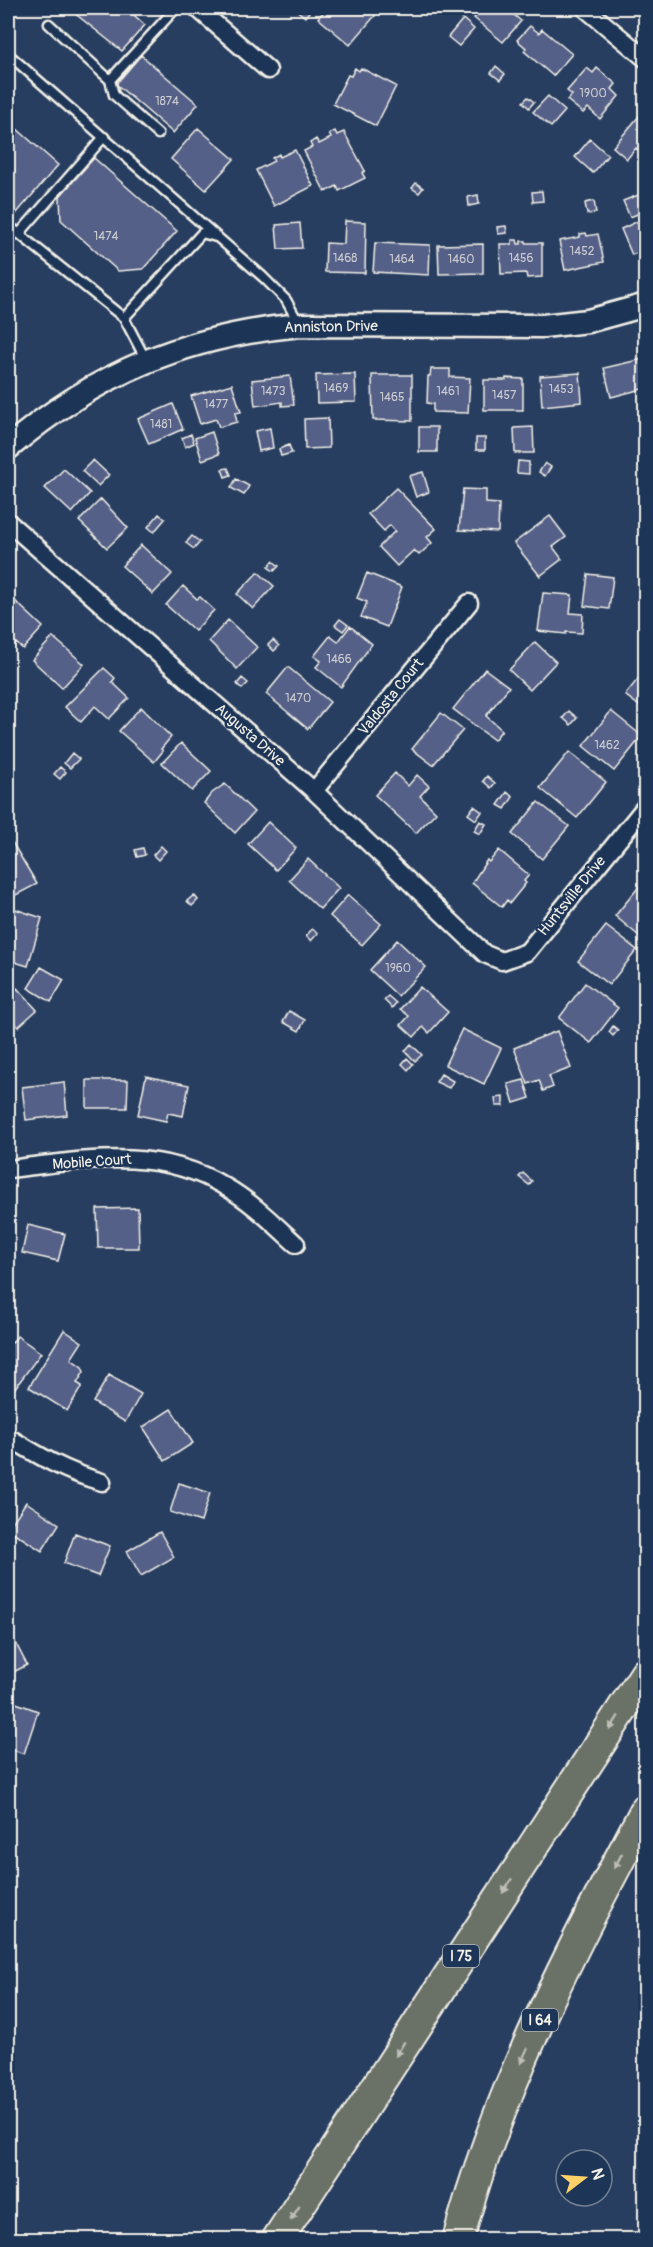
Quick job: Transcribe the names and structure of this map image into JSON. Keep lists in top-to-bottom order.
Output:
{
  "streets": {
    "highway": ["I 75", "I 64"],
    "street": [
      "Anniston Drive",
      "Valdosta Court",
      "Augusta Drive",
      "Huntsville Drive",
      "Mobile Court"
    ]
  },
  "crossings": [
    ["Valdosta Court", "Augusta Drive"],
    ["Augusta Drive", "Huntsville Drive"]
  ],
  "house_numbers": [
    "1900",
    "1874",
    "1474",
    "1452",
    "1468",
    "1456",
    "1464",
    "1460",
    "1469",
    "1453",
    "1473",
    "1461",
    "1457",
    "1465",
    "1477",
    "1481",
    "1466",
    "1470",
    "1462",
    "1960"
  ],
  "north": "right"
}
